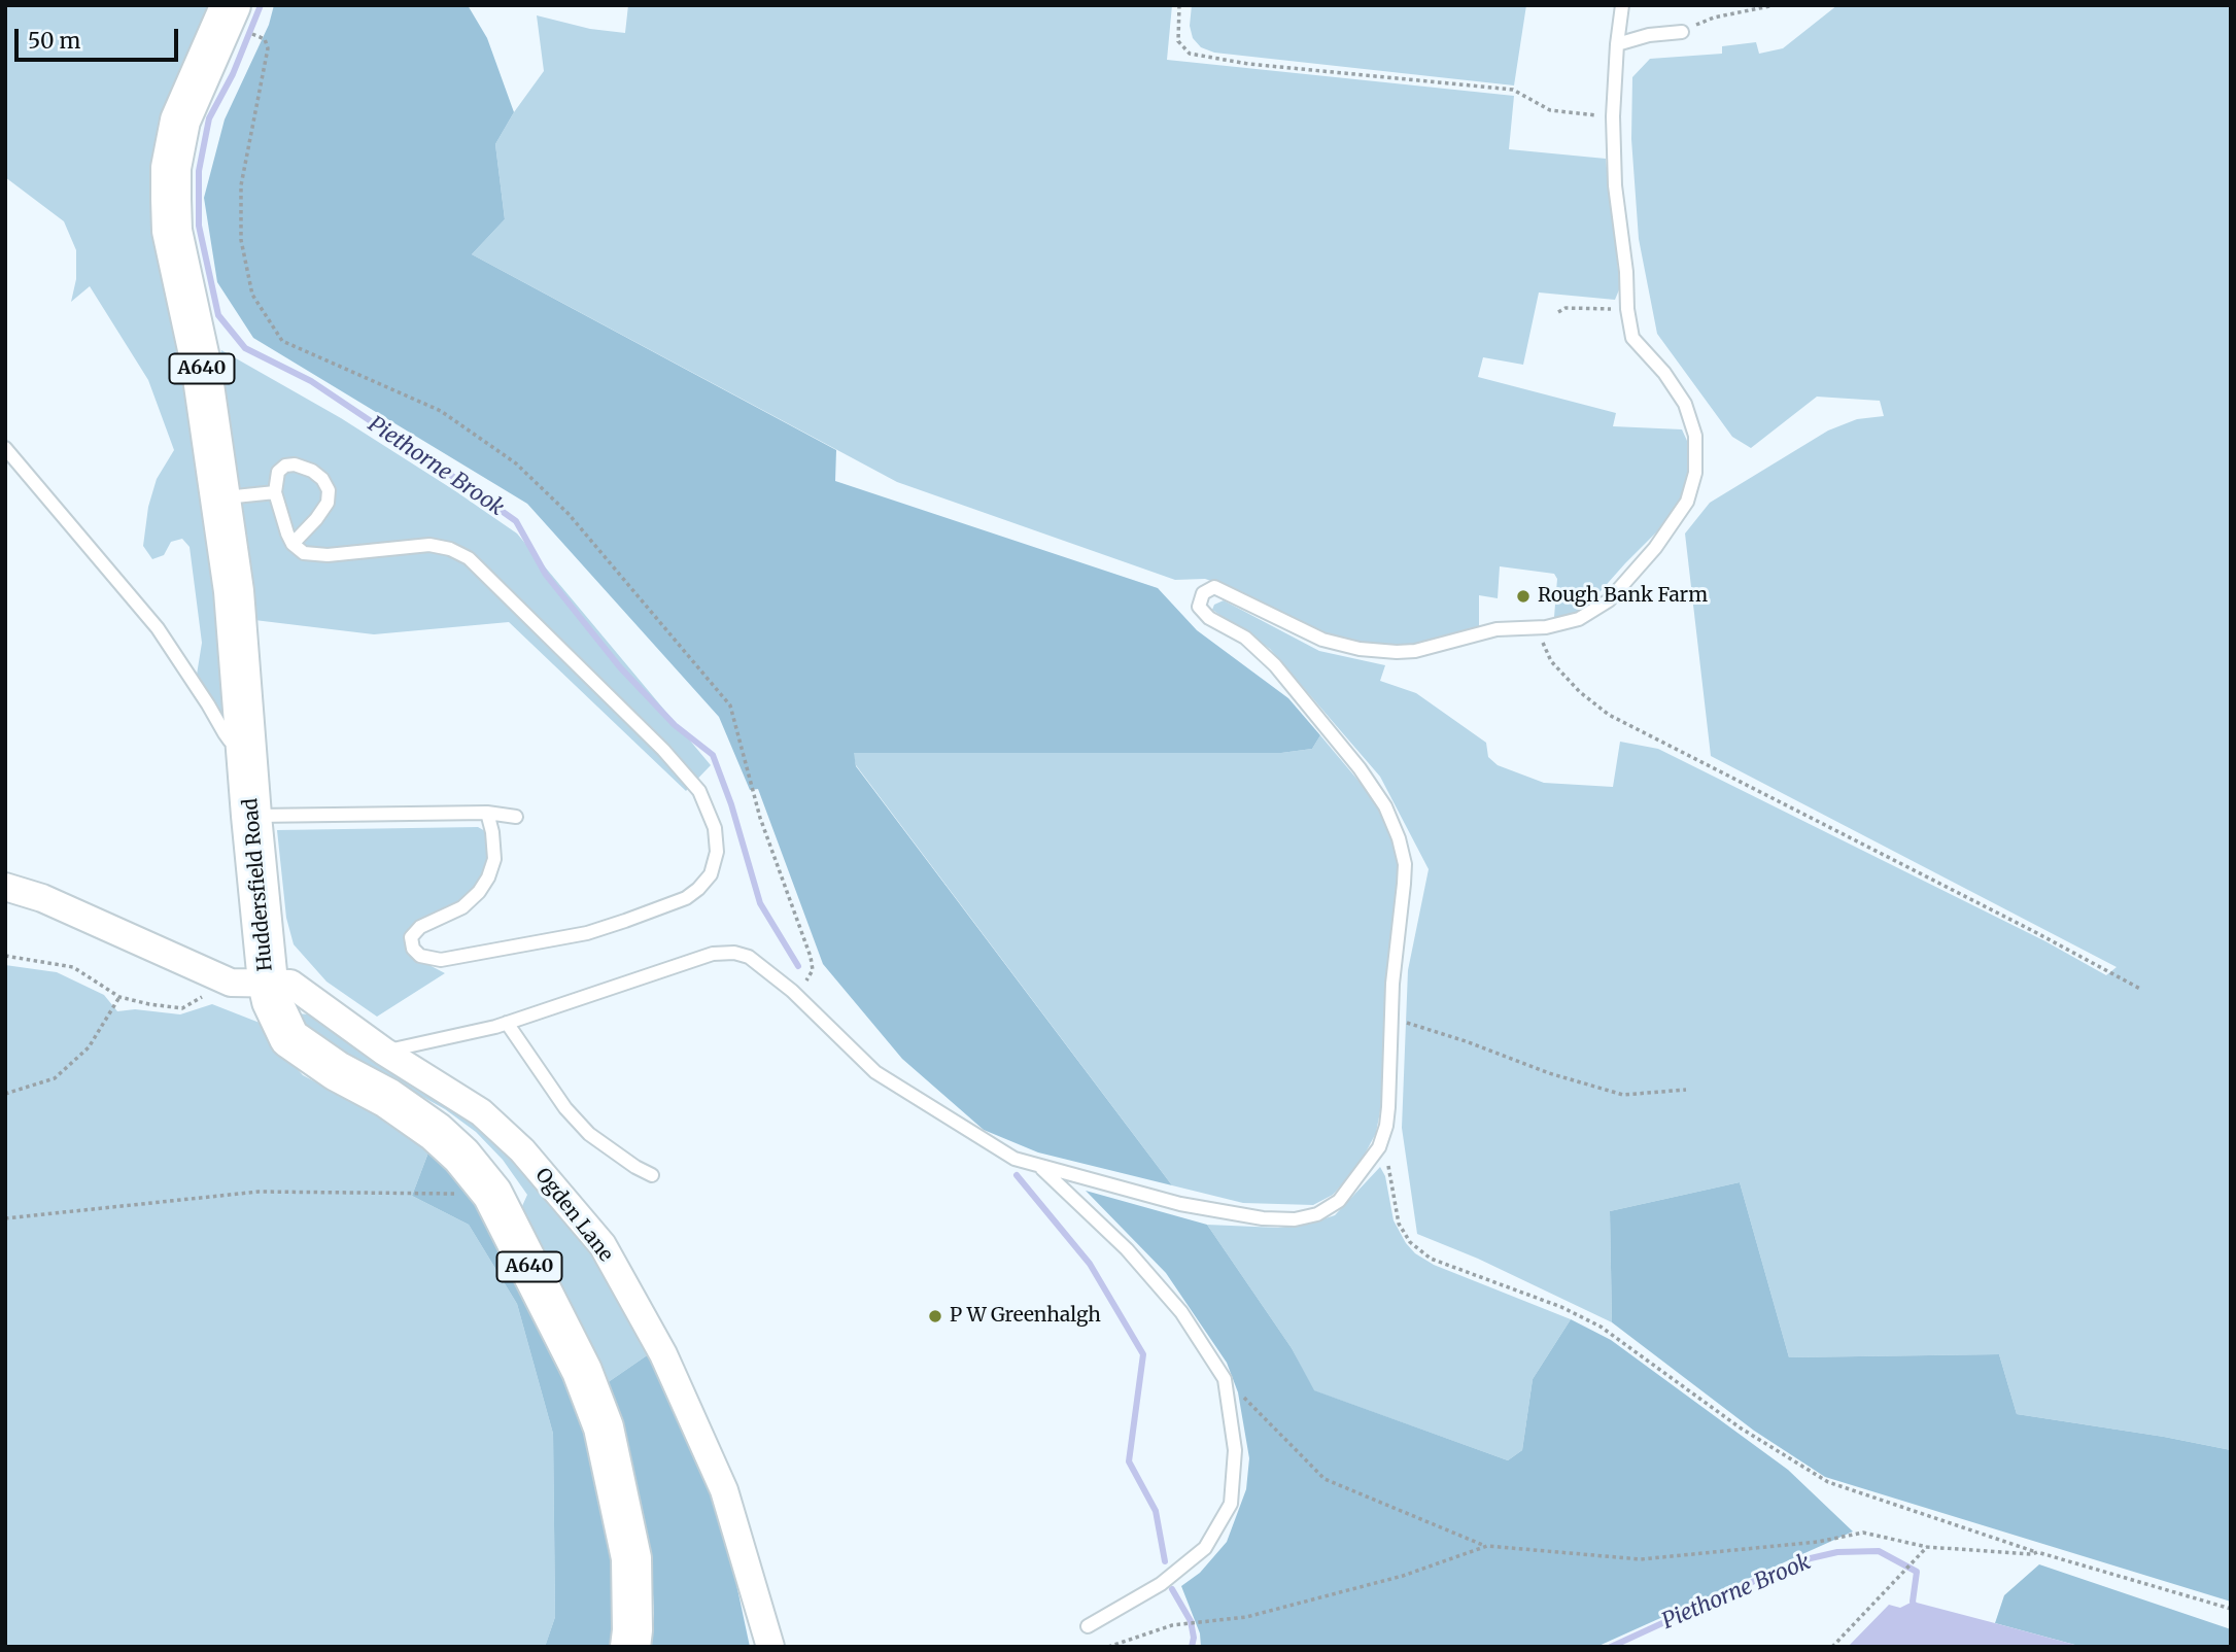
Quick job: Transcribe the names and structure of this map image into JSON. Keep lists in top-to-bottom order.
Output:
{
  "streets": {
    "main road": ["A640", "Huddersfield Road"],
    "street": ["Ogden Lane"]
  },
  "crossings": [
    ["Huddersfield Road", "Ogden Lane"]
  ],
  "water": ["Piethorne Brook"],
  "places": ["Rough Bank Farm", "P W Greenhalgh"],
  "scale_bar": "50 m"
}
